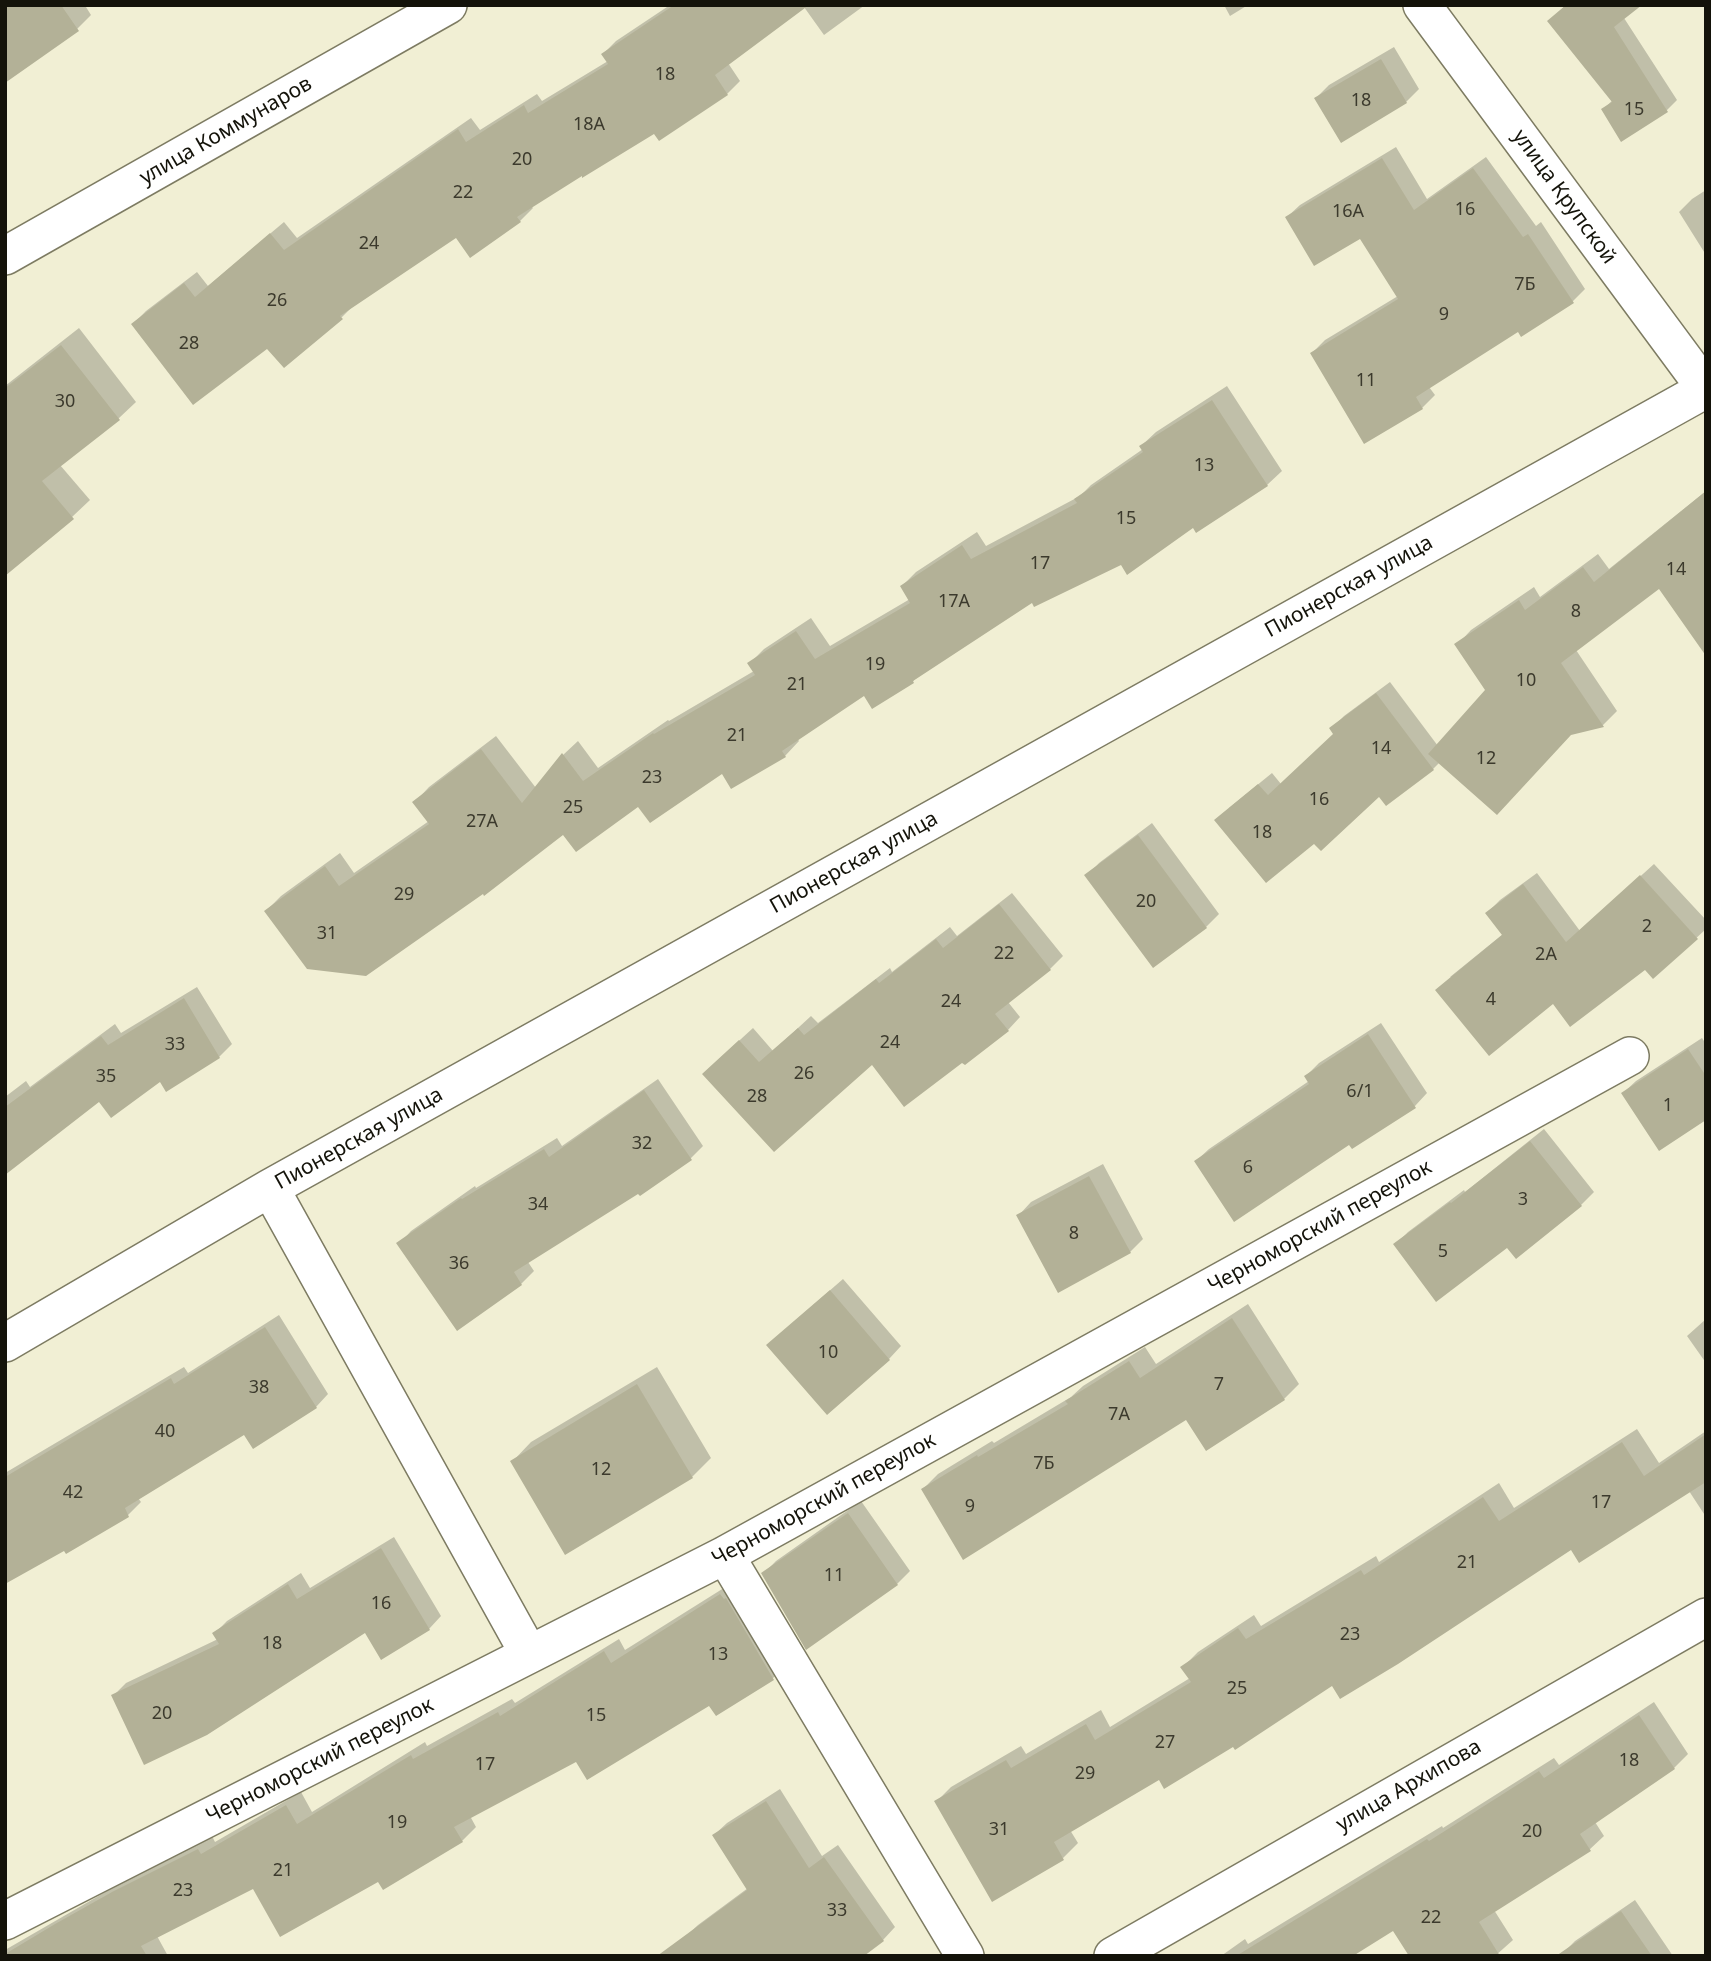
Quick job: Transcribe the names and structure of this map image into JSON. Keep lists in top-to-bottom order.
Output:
{
  "streets": {
    "street": [
      "улица Коммунаров",
      "улица Крупской",
      "Пионерская улица",
      "Черноморский переулок",
      "улица Архипова"
    ]
  },
  "crossings": [
    ["улица Крупской", "Пионерская улица"]
  ],
  "house_numbers": [
    "18",
    "18",
    "15",
    "18А",
    "20",
    "22",
    "16",
    "16А",
    "24",
    "7Б",
    "26",
    "9",
    "28",
    "11",
    "30",
    "13",
    "15",
    "17",
    "14",
    "17А",
    "8",
    "19",
    "10",
    "21",
    "21",
    "14",
    "12",
    "23",
    "16",
    "25",
    "27А",
    "18",
    "29",
    "20",
    "2",
    "31",
    "22",
    "2А",
    "4",
    "24",
    "24",
    "33",
    "26",
    "35",
    "6/1",
    "28",
    "1",
    "32",
    "6",
    "3",
    "34",
    "8",
    "5",
    "36",
    "10",
    "7",
    "38",
    "7А",
    "40",
    "7Б",
    "12",
    "42",
    "17",
    "9",
    "21",
    "11",
    "16",
    "23",
    "18",
    "13",
    "25",
    "20",
    "15",
    "27",
    "18",
    "17",
    "29",
    "19",
    "31",
    "20",
    "21",
    "23",
    "33",
    "22"
  ]
}
